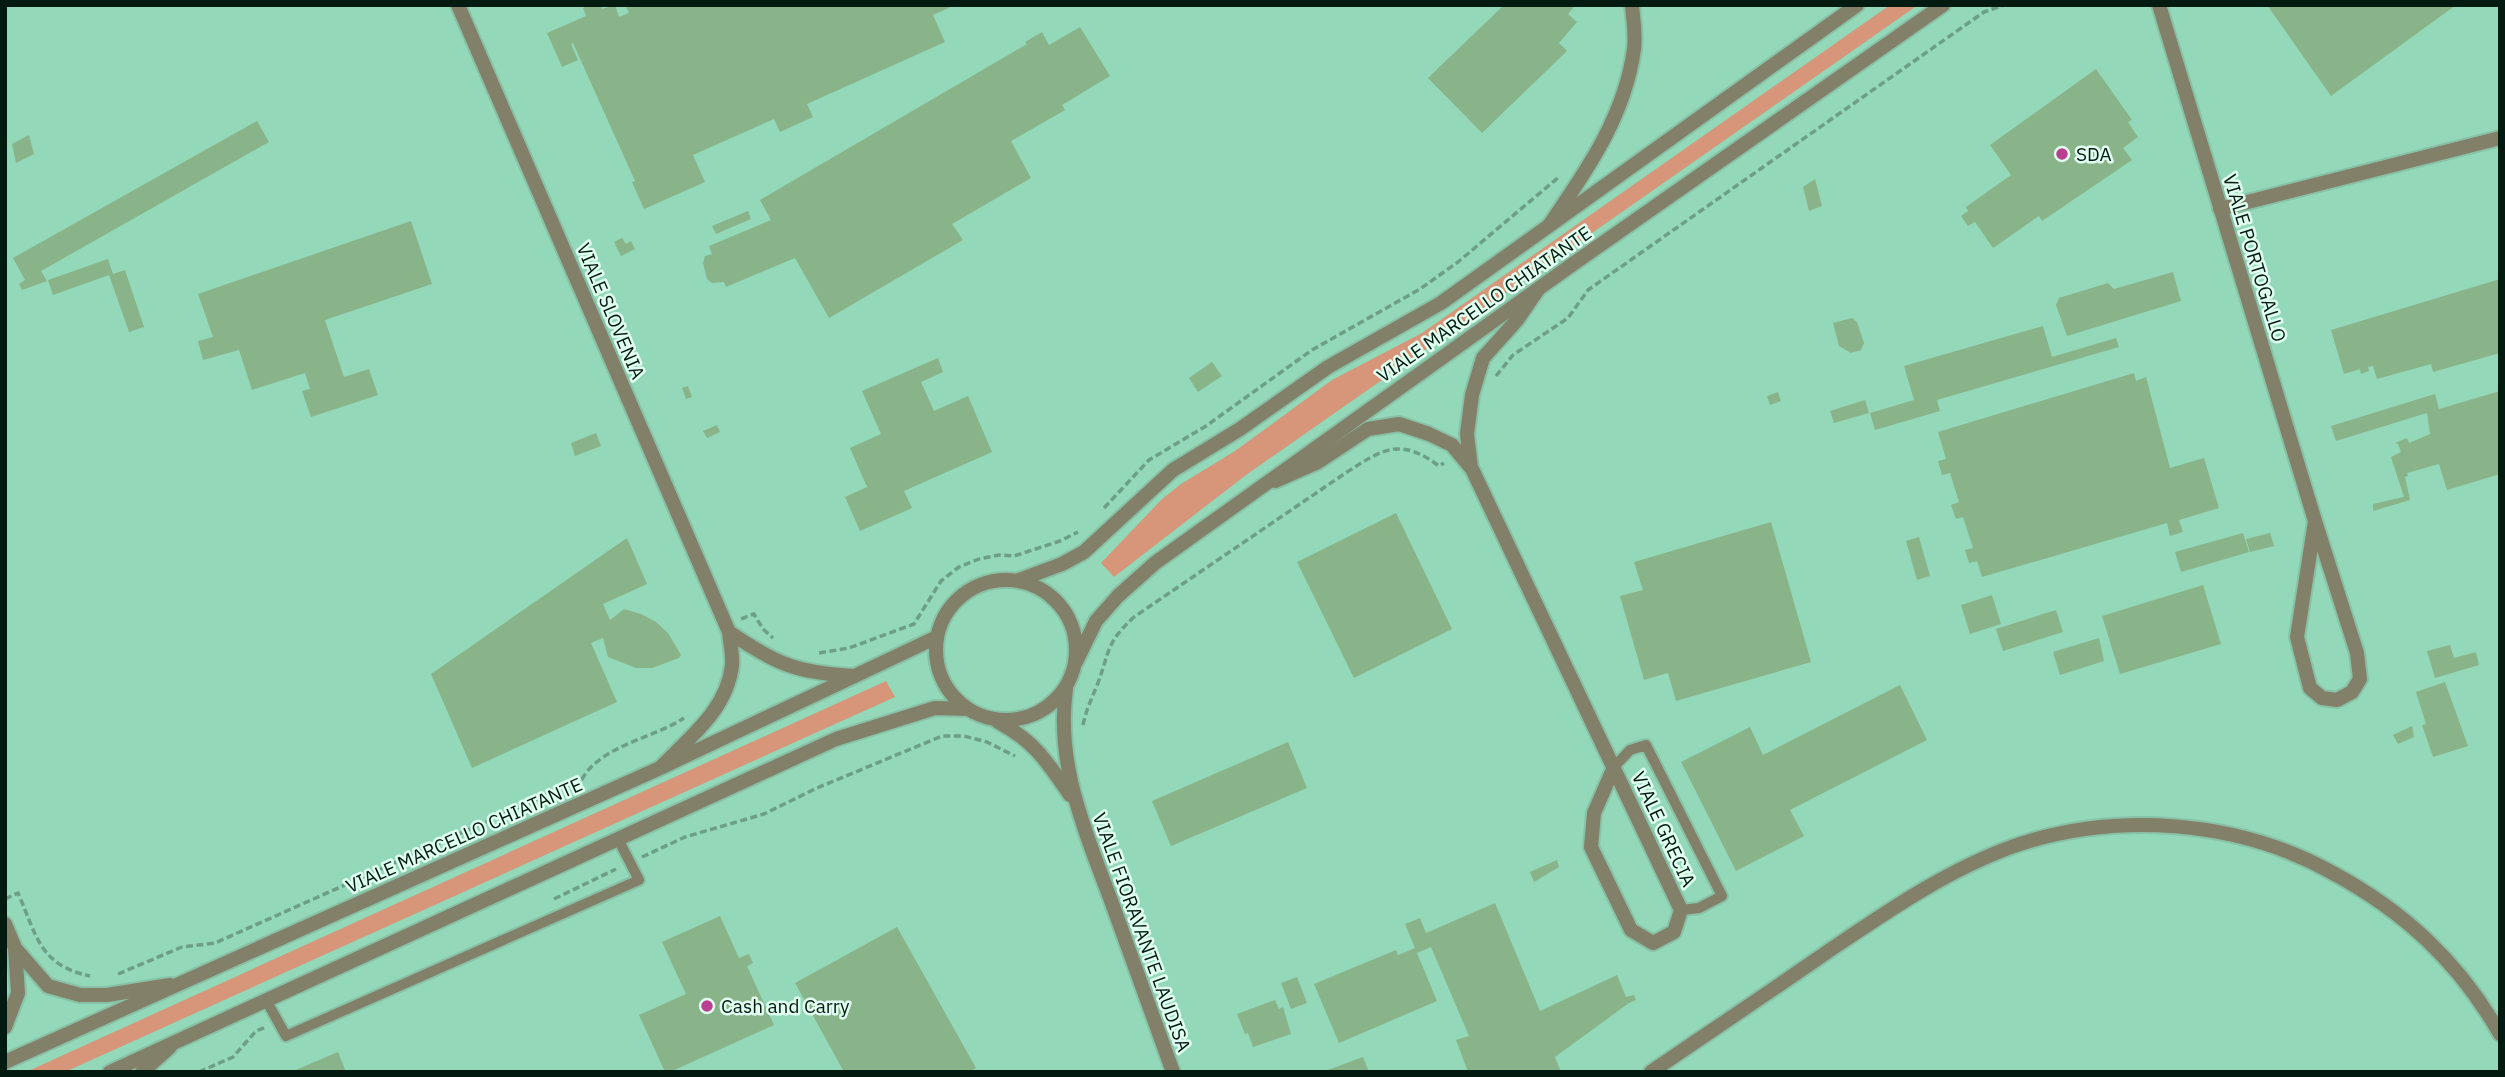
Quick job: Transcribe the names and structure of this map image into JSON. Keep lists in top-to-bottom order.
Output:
{
  "streets": {
    "street": [
      "VIALE PORTOGALLO",
      "VIALE MARCELLO CHIATANTE",
      "VIALE SLOVENIA",
      "VIALE GRECIA",
      "VIALE FIORAVANTE LAUDISA"
    ]
  },
  "crossings": [
    ["VIALE MARCELLO CHIATANTE", "VIALE SLOVENIA"],
    ["VIALE MARCELLO CHIATANTE", "VIALE GRECIA"],
    ["VIALE MARCELLO CHIATANTE", "VIALE FIORAVANTE LAUDISA"]
  ],
  "places": ["SDA", "Cash and Carry"]
}
